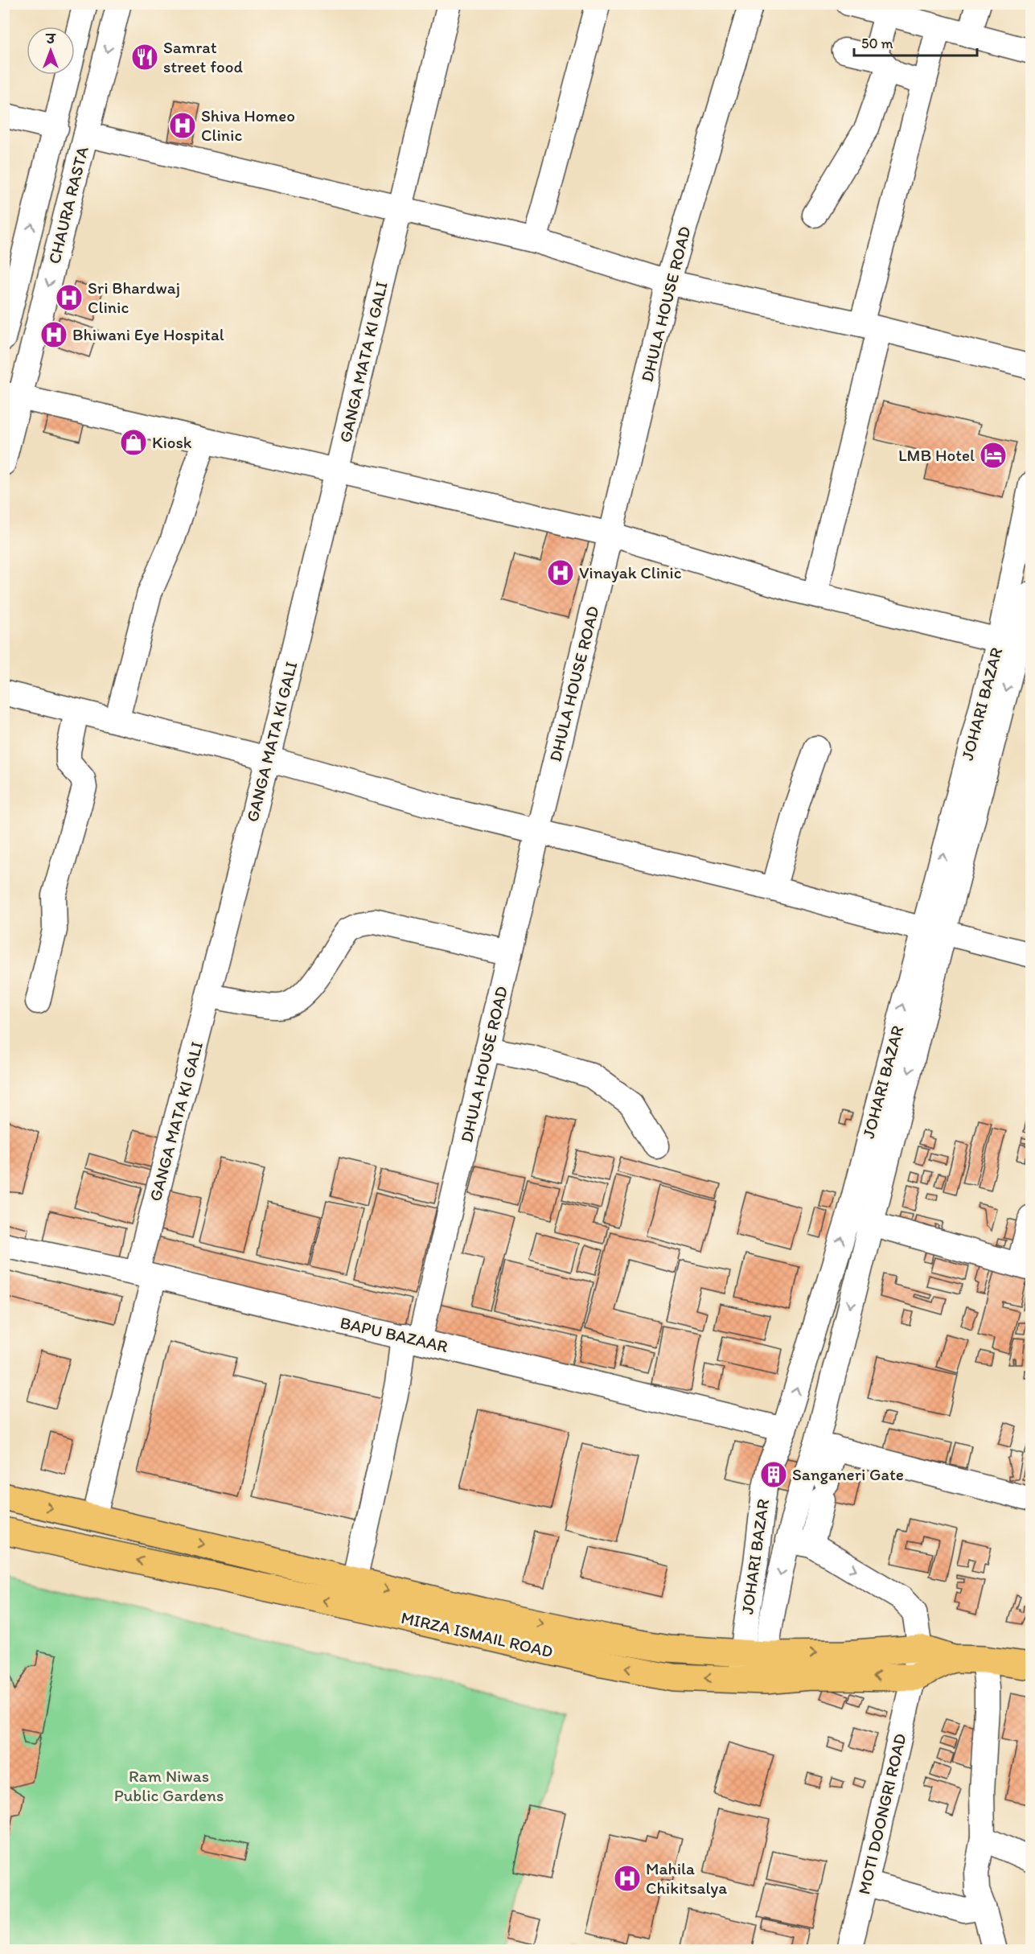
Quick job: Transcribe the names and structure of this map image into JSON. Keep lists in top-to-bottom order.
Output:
{
  "streets": {
    "highway": ["MIRZA ISMAIL ROAD"],
    "street": [
      "CHAURA RASTA",
      "DHULA HOUSE ROAD",
      "GANGA MATA KI GALI",
      "JOHARI BAZAR",
      "BAPU BAZAAR",
      "MOTI DOONGRI ROAD"
    ]
  },
  "crossings": [
    ["DHULA HOUSE ROAD", "BAPU BAZAAR"],
    ["DHULA HOUSE ROAD", "MIRZA ISMAIL ROAD"],
    ["GANGA MATA KI GALI", "BAPU BAZAAR"],
    ["GANGA MATA KI GALI", "MIRZA ISMAIL ROAD"],
    ["JOHARI BAZAR", "BAPU BAZAAR"],
    ["JOHARI BAZAR", "MIRZA ISMAIL ROAD"],
    ["JOHARI BAZAR", "MOTI DOONGRI ROAD"],
    ["MIRZA ISMAIL ROAD", "MOTI DOONGRI ROAD"]
  ],
  "parks": ["Ram Niwas Public Gardens"],
  "places": {
    "restaurant": ["Samrat street food"],
    "hospital": [
      "Shiva Homeo Clinic",
      "Sri Bhardwaj Clinic",
      "Bhiwani Eye Hospital",
      "Vinayak Clinic",
      "Mahila Chikitsalya"
    ],
    "shop": ["Kiosk"],
    "hotel": ["LMB Hotel"],
    "building": ["Sanganeri Gate"]
  },
  "scale_bar": "50 m",
  "north": "top"
}
